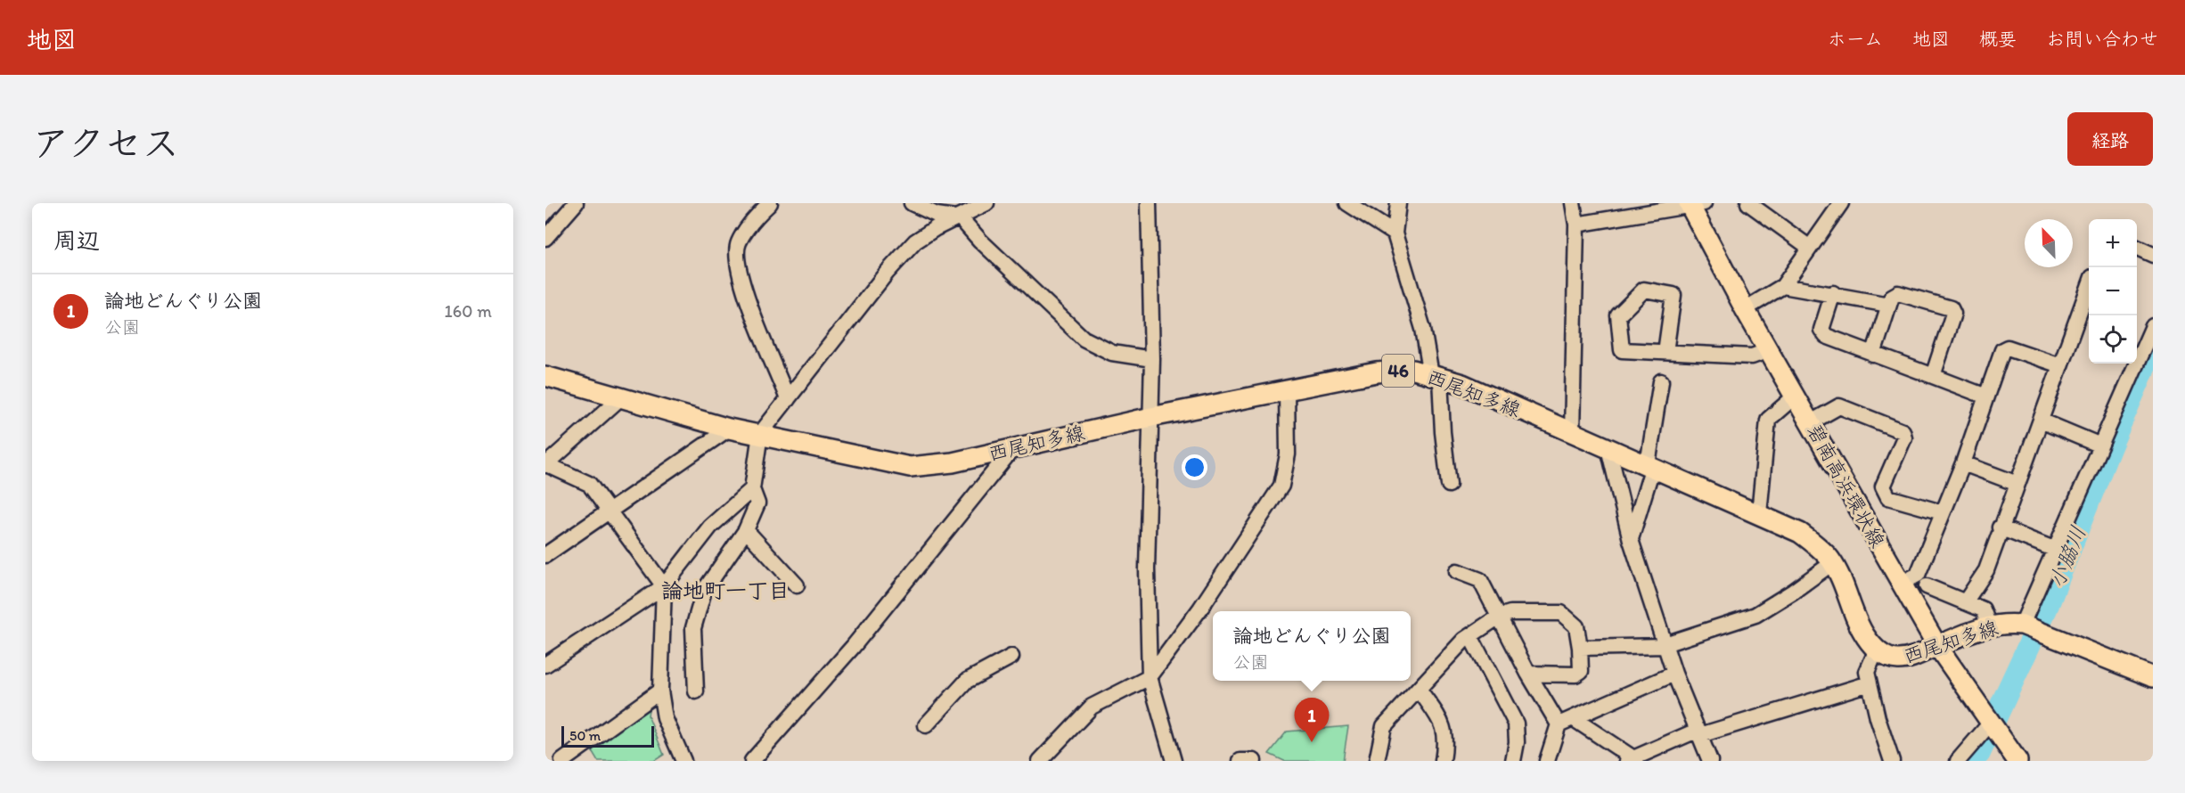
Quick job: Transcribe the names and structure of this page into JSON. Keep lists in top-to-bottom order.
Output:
{
  "streets": {
    "main road": ["46", "西尾知多線", "碧南高浜環状線"]
  },
  "crossings": [
    ["西尾知多線", "碧南高浜環状線"]
  ],
  "districts": ["論地町一丁目"],
  "water": ["小脇川"],
  "scale_bar": "50 m",
  "north": "top left",
  "page": {
    "header": "地図",
    "nav": [
      "ホーム",
      "地図",
      "概要",
      "お問い合わせ"
    ],
    "title": "アクセス",
    "buttons": "経路",
    "heading": "周辺",
    "map_buttons": ["+", "−"],
    "list": [
      {
        "mark": "1",
        "name": "論地どんぐり公園",
        "note": "公園",
        "value": "160 m"
      }
    ],
    "popup": ["論地どんぐり公園", "公園"],
    "pins": "1",
    "scale": "50 m"
  }
}
